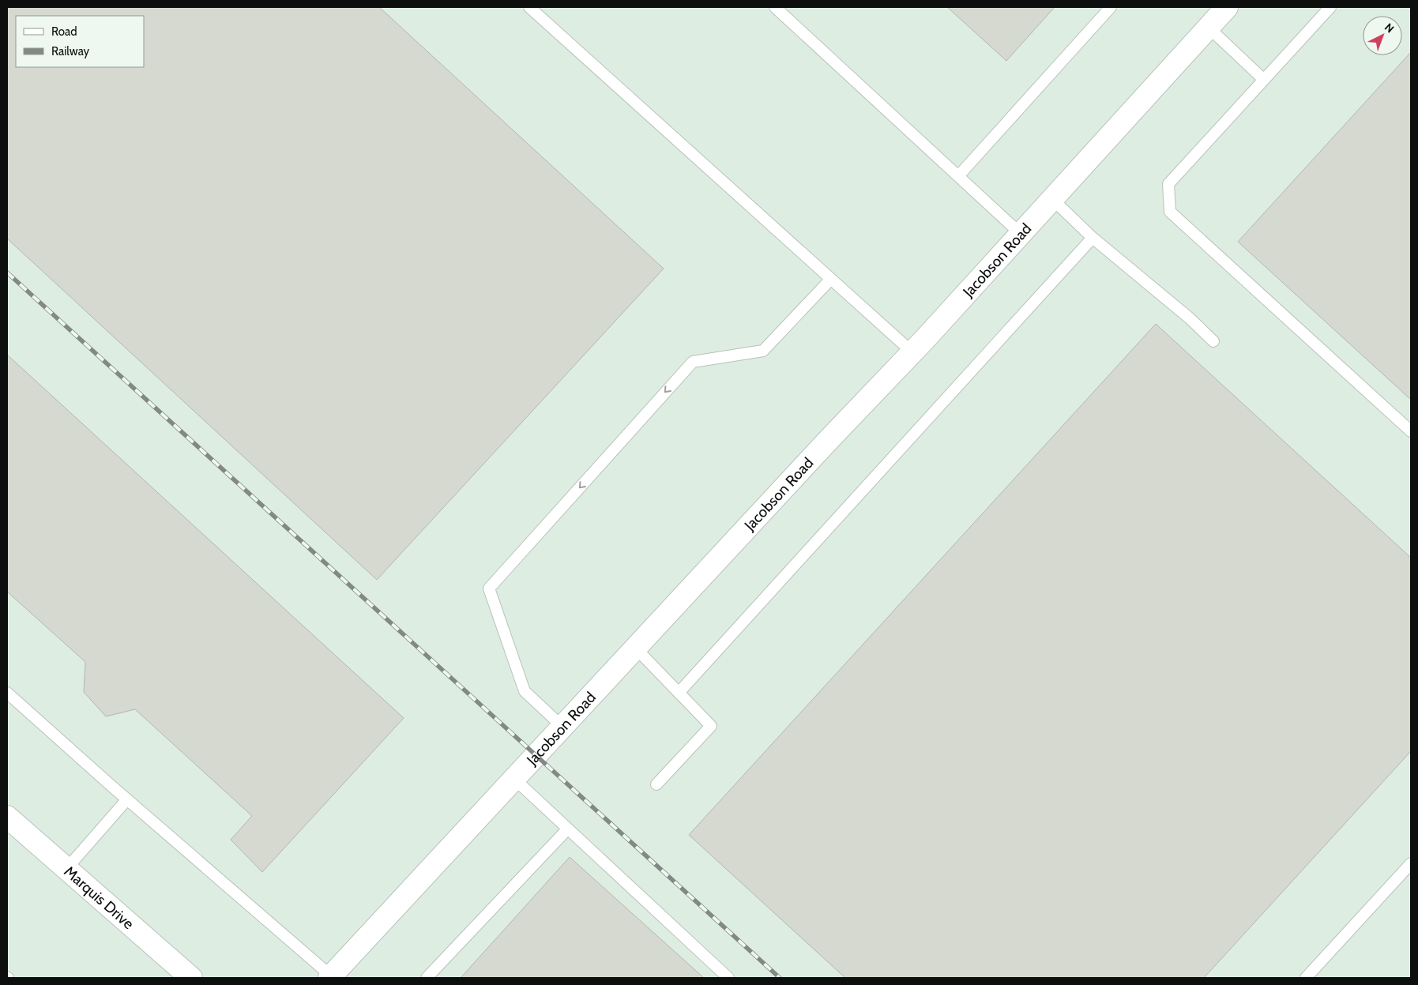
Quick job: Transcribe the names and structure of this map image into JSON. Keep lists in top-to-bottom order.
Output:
{
  "streets": {
    "street": ["Jacobson Road", "Marquis Drive"]
  },
  "legend": ["Road", "Railway"],
  "north": "top right"
}
